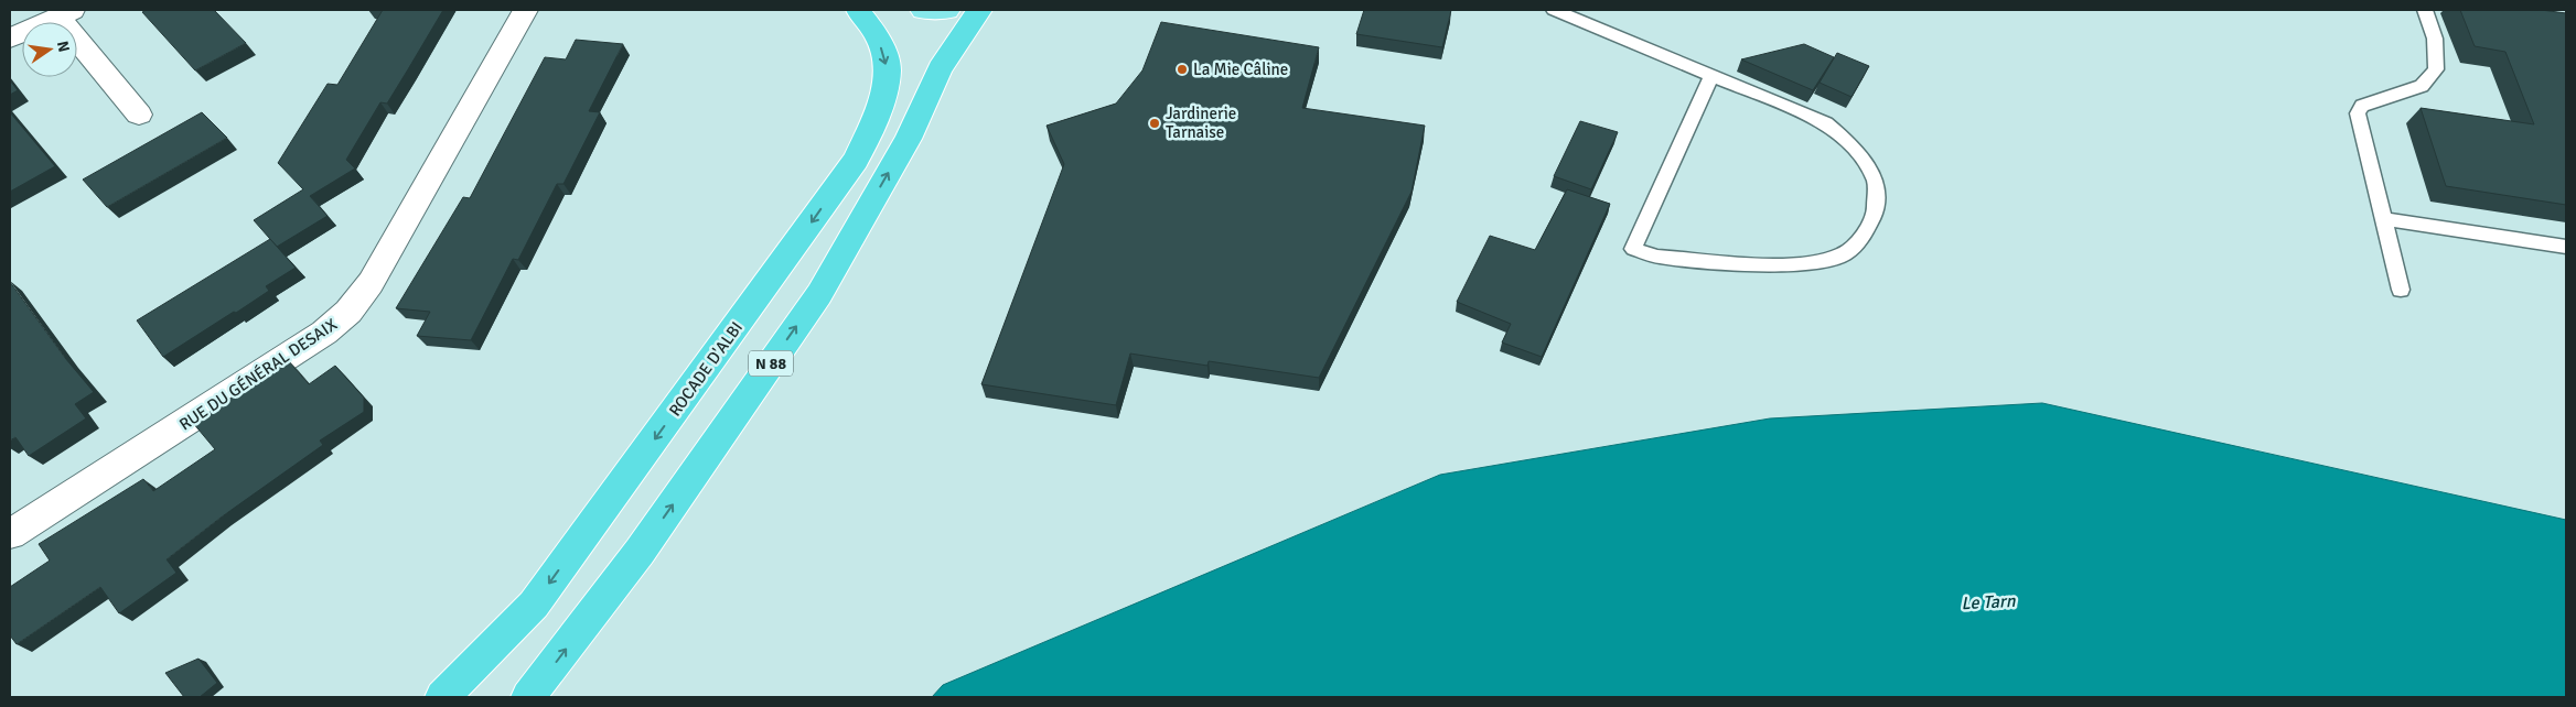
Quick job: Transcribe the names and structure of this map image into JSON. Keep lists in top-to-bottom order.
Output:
{
  "streets": {
    "highway": ["N 88", "ROCADE D'ALBI"],
    "street": ["RUE DU GÉNÉRAL DESAIX"]
  },
  "water": ["Le Tarn"],
  "places": ["La Mie Câline", "Jardinerie Tarnaise"],
  "north": "right"
}
